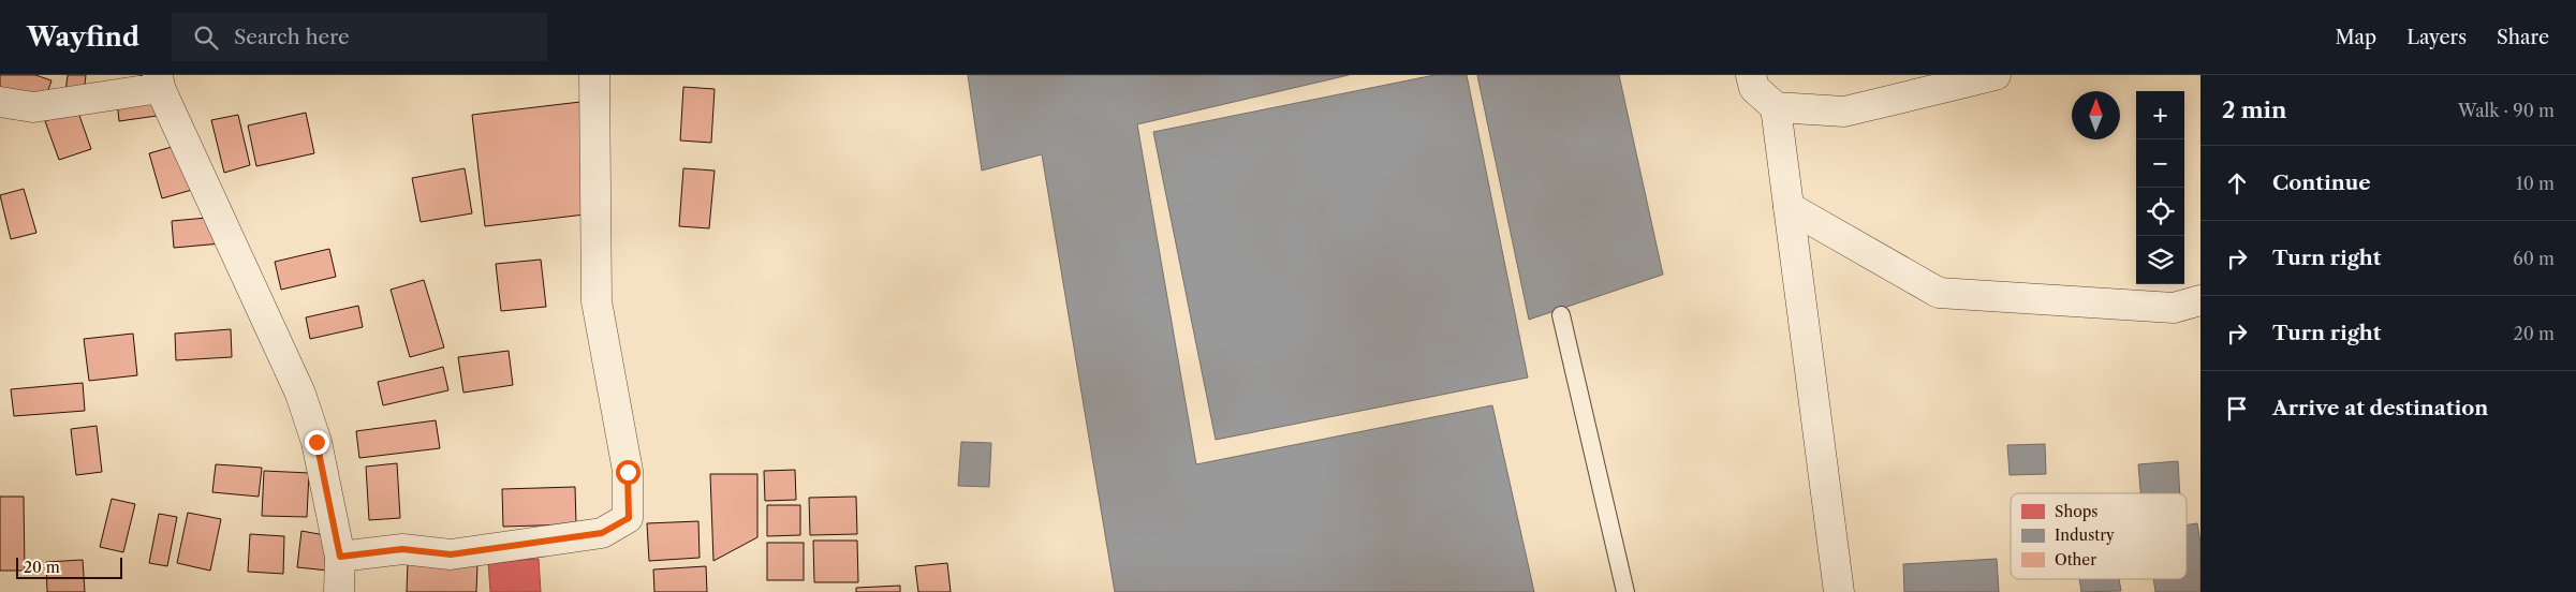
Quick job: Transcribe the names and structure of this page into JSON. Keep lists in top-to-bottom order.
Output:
{
  "legend": ["Shops", "Industry", "Other"],
  "scale_bar": "20 m",
  "north": "top",
  "page": {
    "header": "Wayfind",
    "search": "Search here",
    "nav": ["Map", "Layers", "Share"],
    "heading": ["2 min", "Walk · 90 m"],
    "map_buttons": ["+", "−"],
    "list": [
      ["Continue", "10 m"],
      ["Turn right", "60 m"],
      ["Turn right", "20 m"],
      "Arrive at destination"
    ],
    "scale": "20 m"
  }
}
